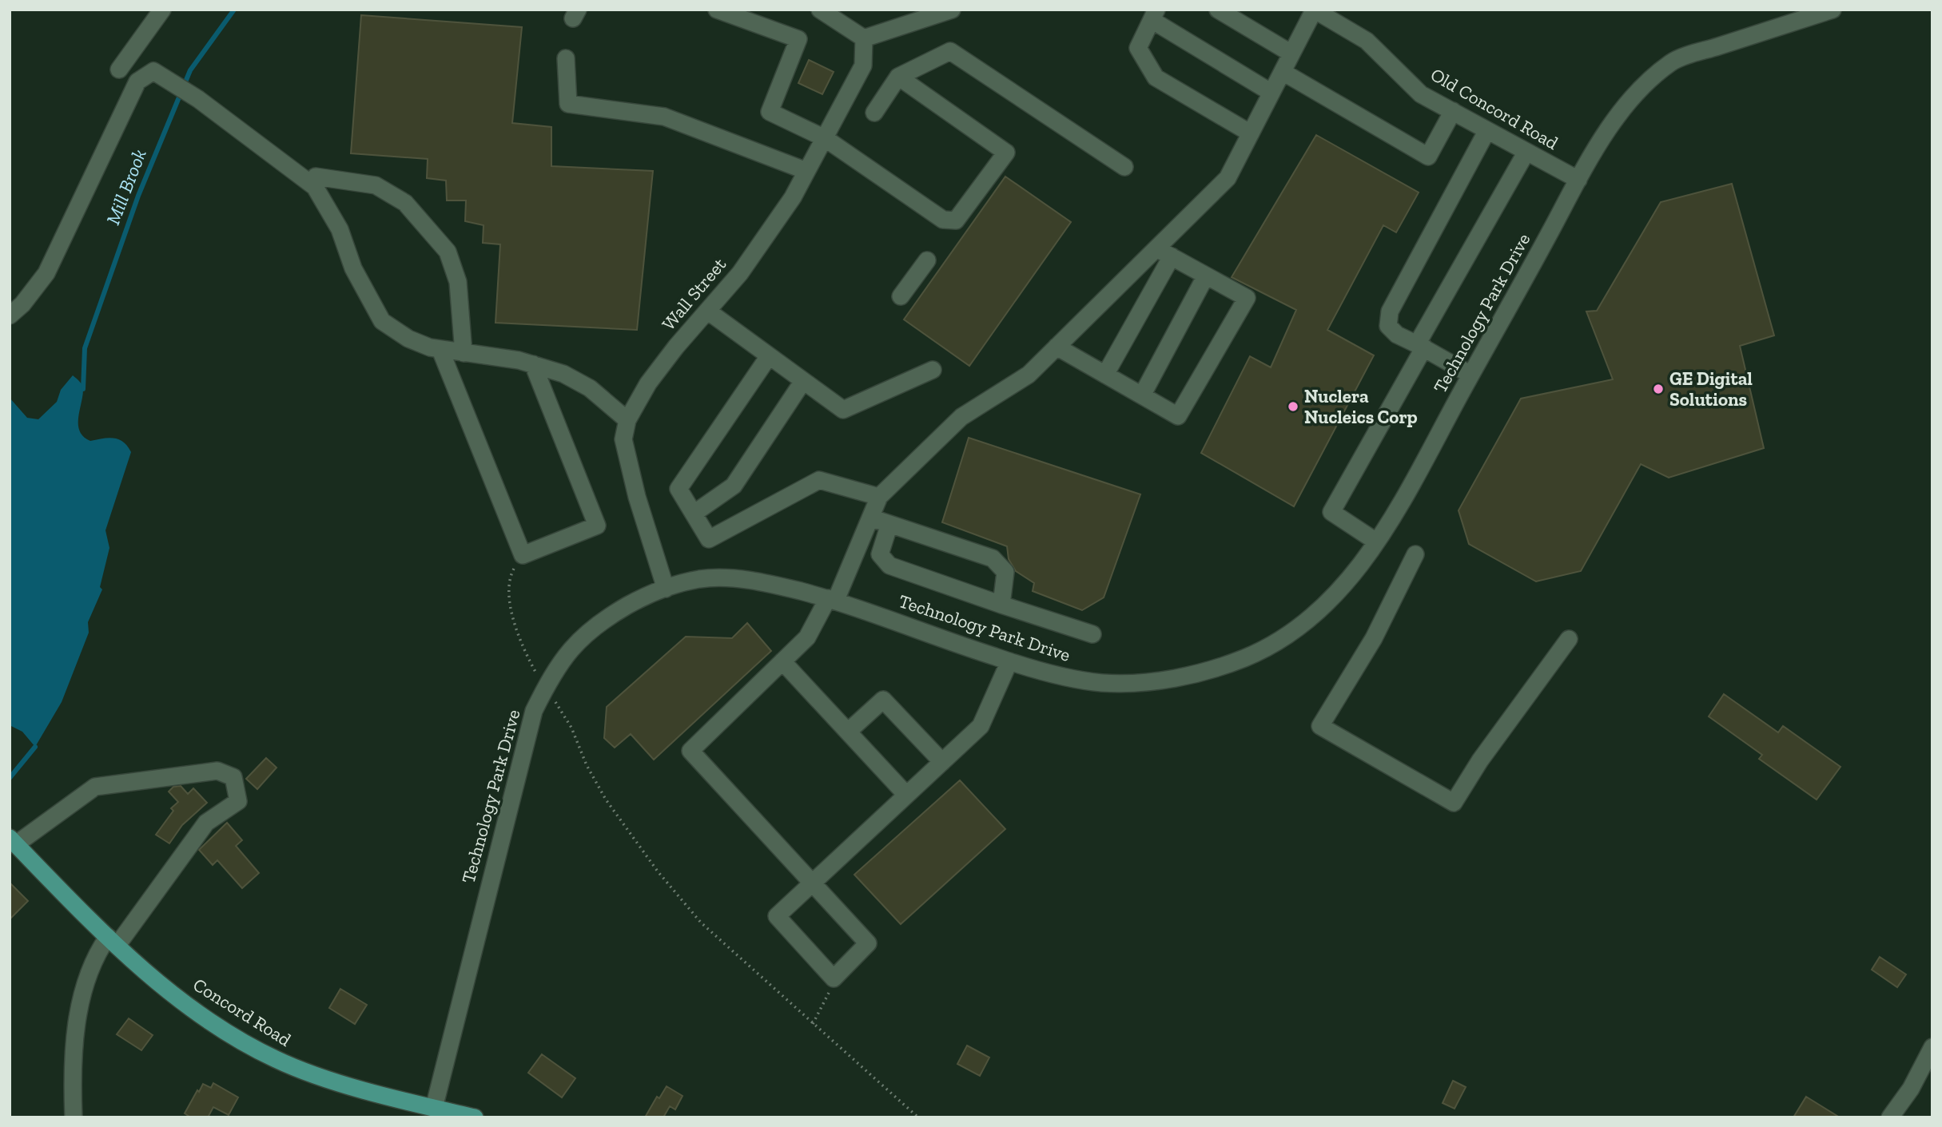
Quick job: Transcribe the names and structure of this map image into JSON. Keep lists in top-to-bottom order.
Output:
{
  "streets": {
    "main road": ["Concord Road"],
    "street": ["Old Concord Road", "Wall Street", "Technology Park Drive"]
  },
  "crossings": [
    ["Old Concord Road", "Technology Park Drive"],
    ["Wall Street", "Technology Park Drive"],
    ["Technology Park Drive", "Concord Road"]
  ],
  "water": ["Mill Brook"],
  "places": ["GE Digital Solutions", "Nuclera Nucleics Corp"]
}
